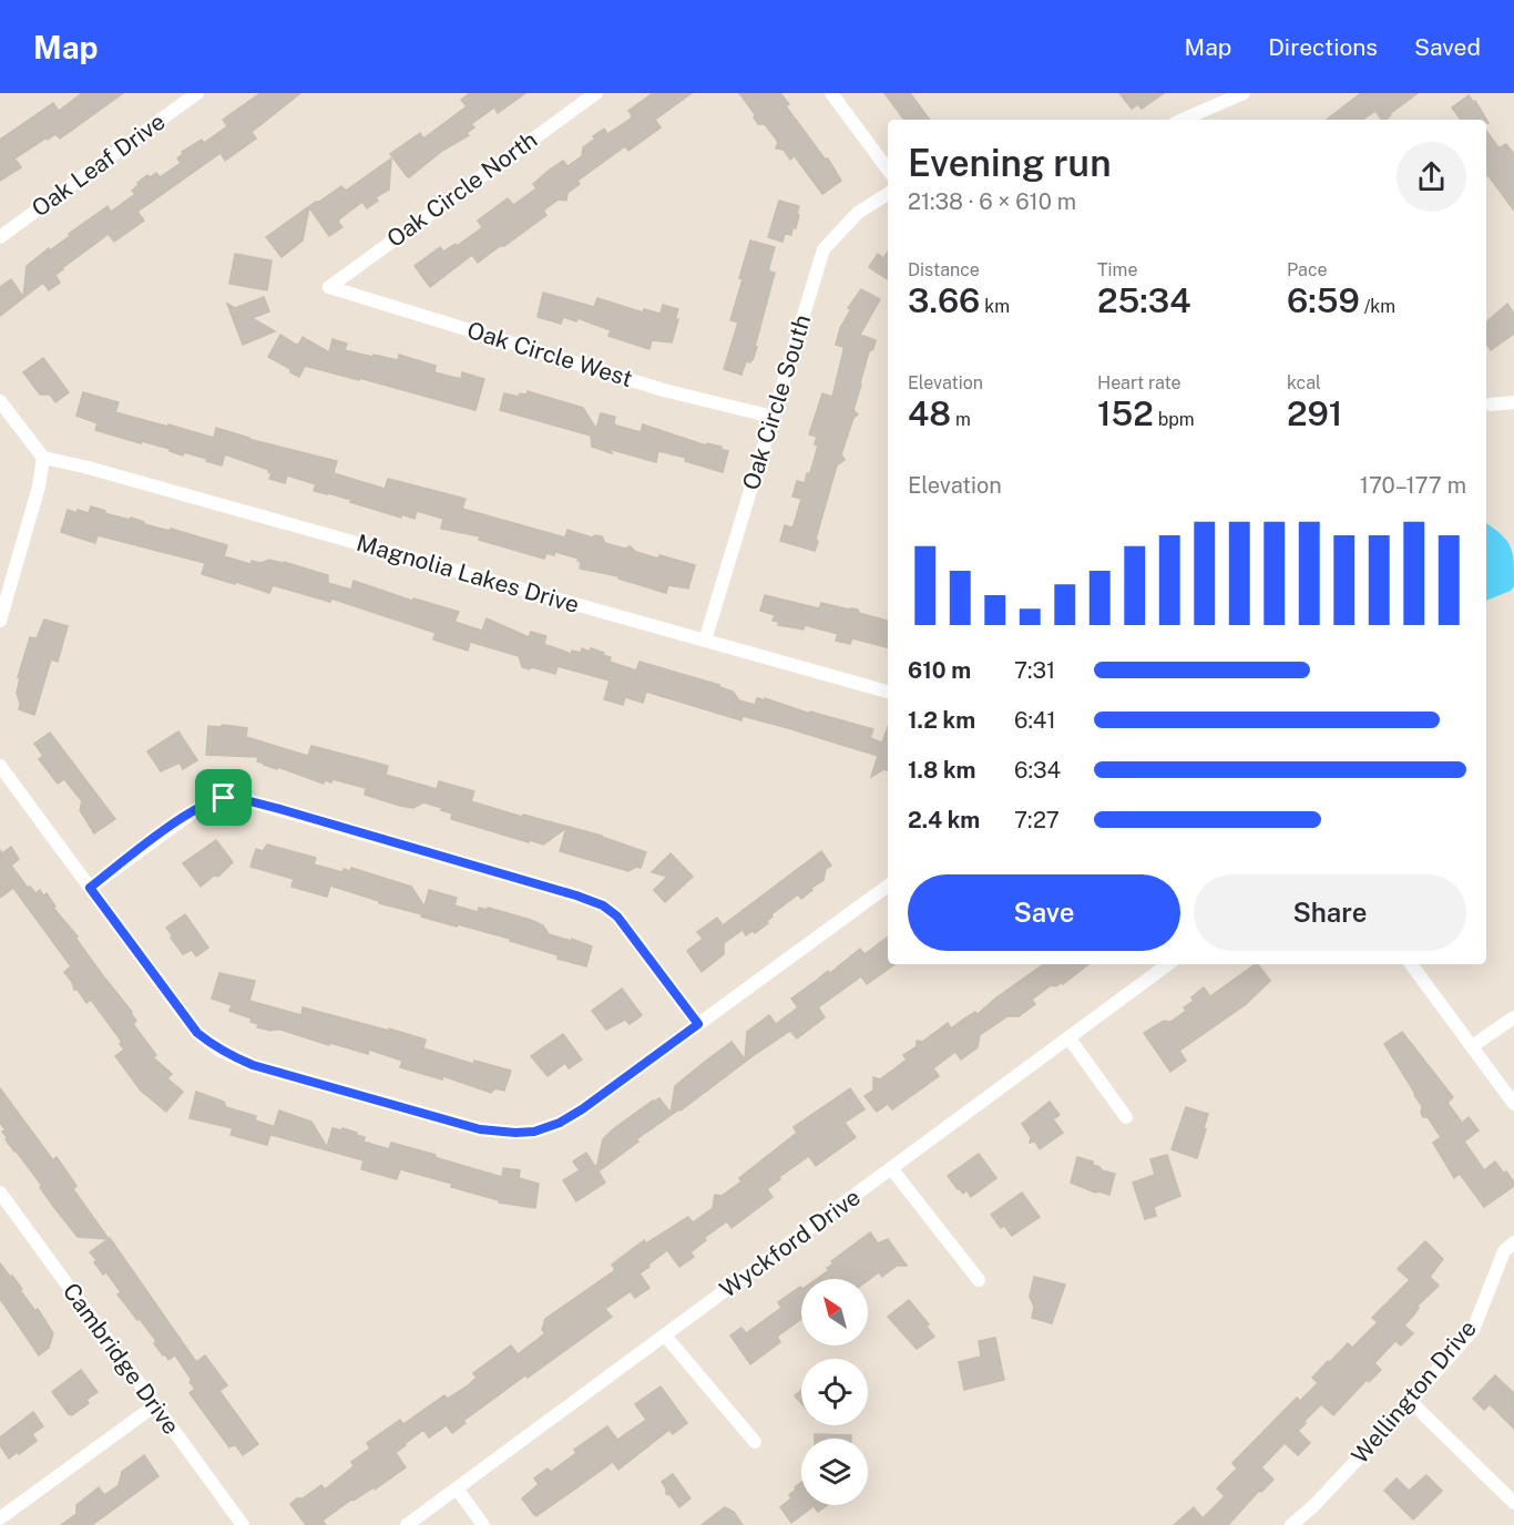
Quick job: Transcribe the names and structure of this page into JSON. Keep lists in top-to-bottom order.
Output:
{
  "streets": {
    "street": [
      "Oak Leaf Drive",
      "Oak Circle North",
      "Oak Circle West",
      "Oak Circle South",
      "Magnolia Lakes Drive",
      "Wyckford Drive",
      "Cambridge Drive",
      "Wellington Drive"
    ]
  },
  "crossings": [
    ["Oak Circle North", "Oak Circle West"],
    ["Oak Circle West", "Oak Circle South"],
    ["Oak Circle South", "Magnolia Lakes Drive"]
  ],
  "north": "top left",
  "page": {
    "header": "Map",
    "nav": ["Map", "Directions", "Saved"],
    "heading": ["Evening run", "21:38 · 6 × 610 m"],
    "stats": [
      ["Distance", "3.66 km"],
      ["Time", "25:34"],
      ["Pace", "6:59 /km"],
      ["Elevation", "48 m"],
      ["Heart rate", "152 bpm"],
      ["kcal", "291"]
    ],
    "chart": ["Elevation", "170–177 m"],
    "list": [
      {
        "name": "610 m",
        "note": "7:31"
      },
      {
        "name": "1.2 km",
        "note": "6:41"
      },
      {
        "name": "1.8 km",
        "note": "6:34"
      },
      {
        "name": "2.4 km",
        "note": "7:27"
      }
    ],
    "buttons": ["Save", "Share"]
  }
}
